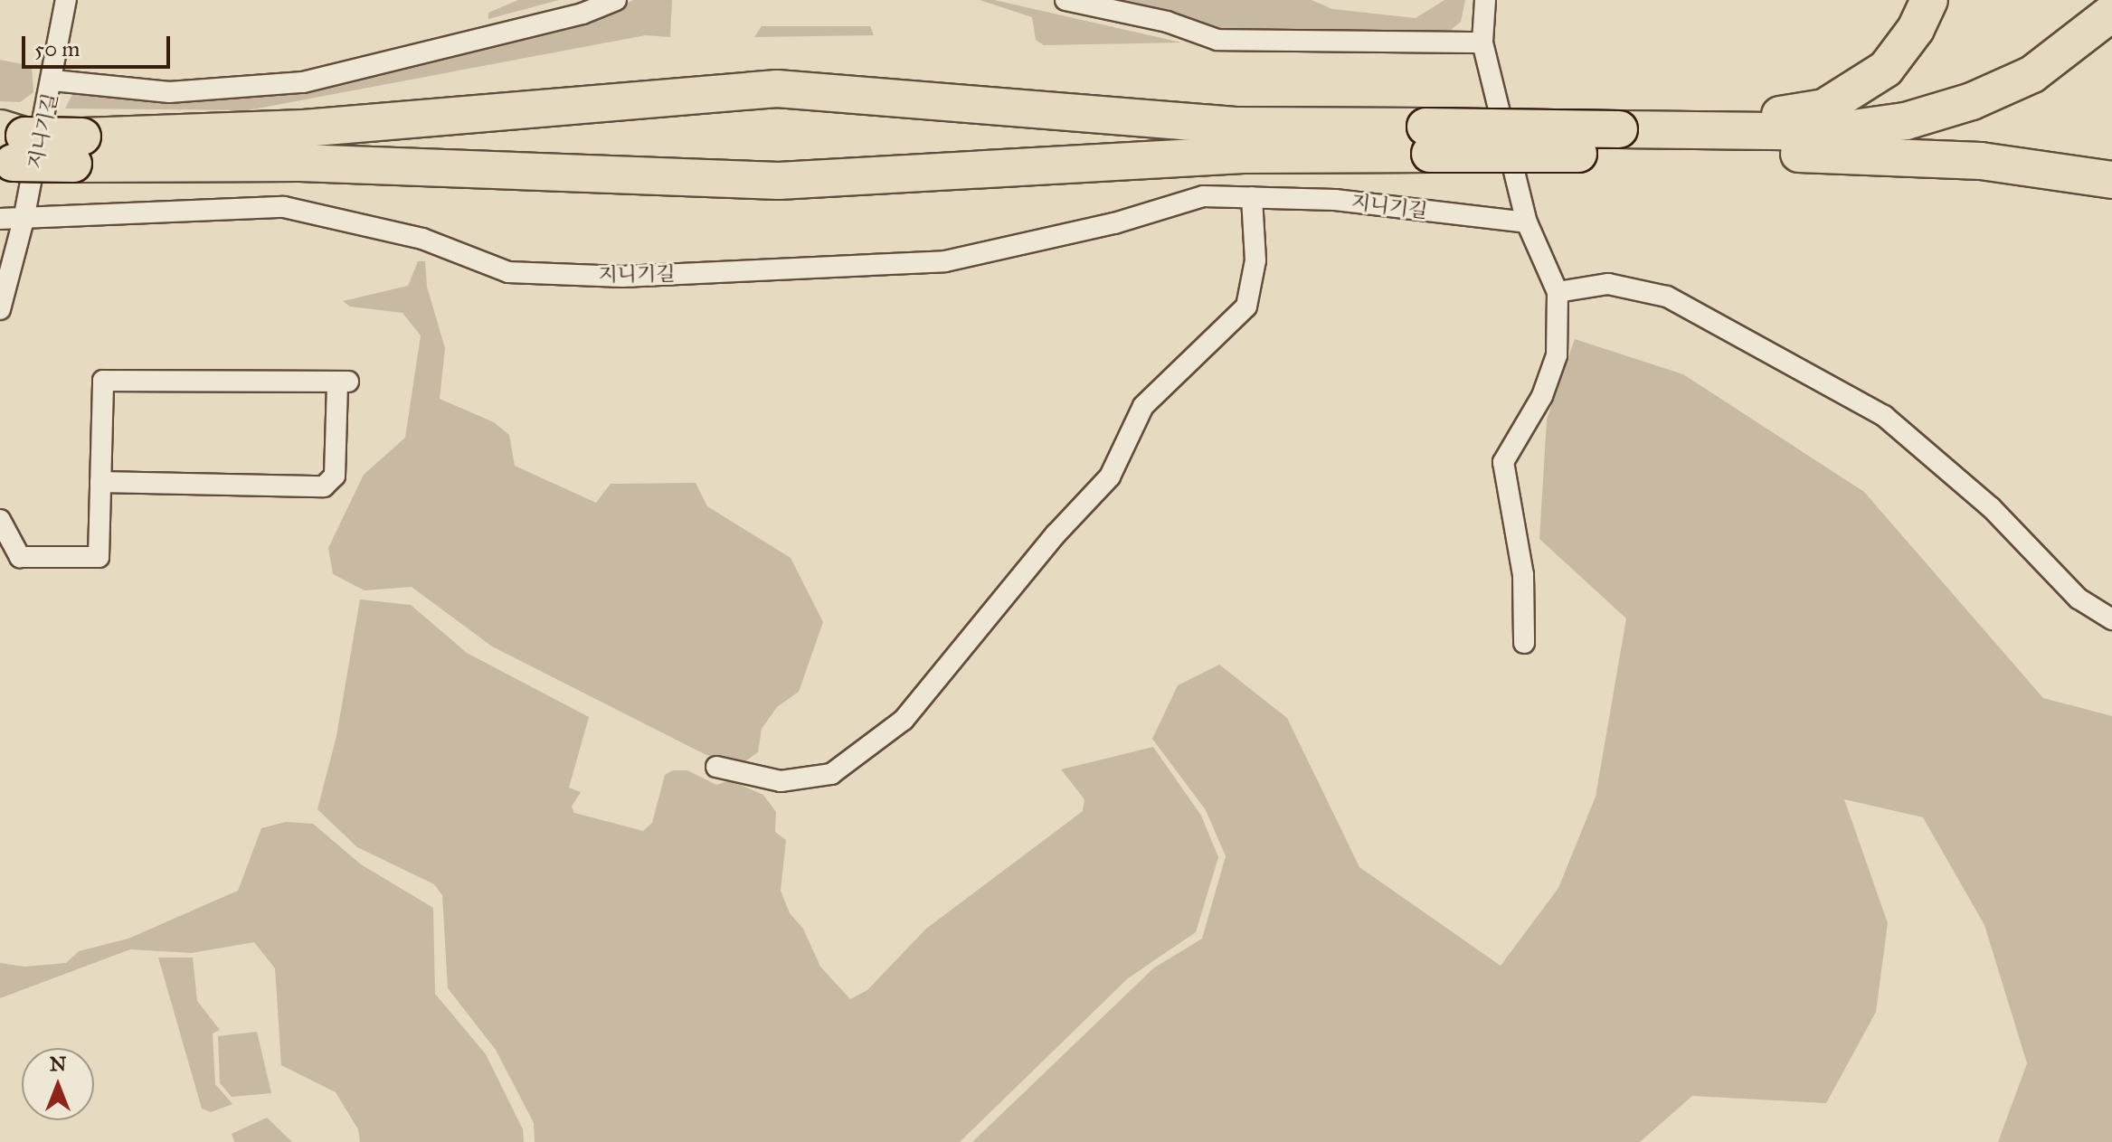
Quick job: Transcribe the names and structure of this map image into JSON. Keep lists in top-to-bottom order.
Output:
{
  "streets": {
    "street": ["지니기길"]
  },
  "scale_bar": "50 m",
  "north": "top"
}
